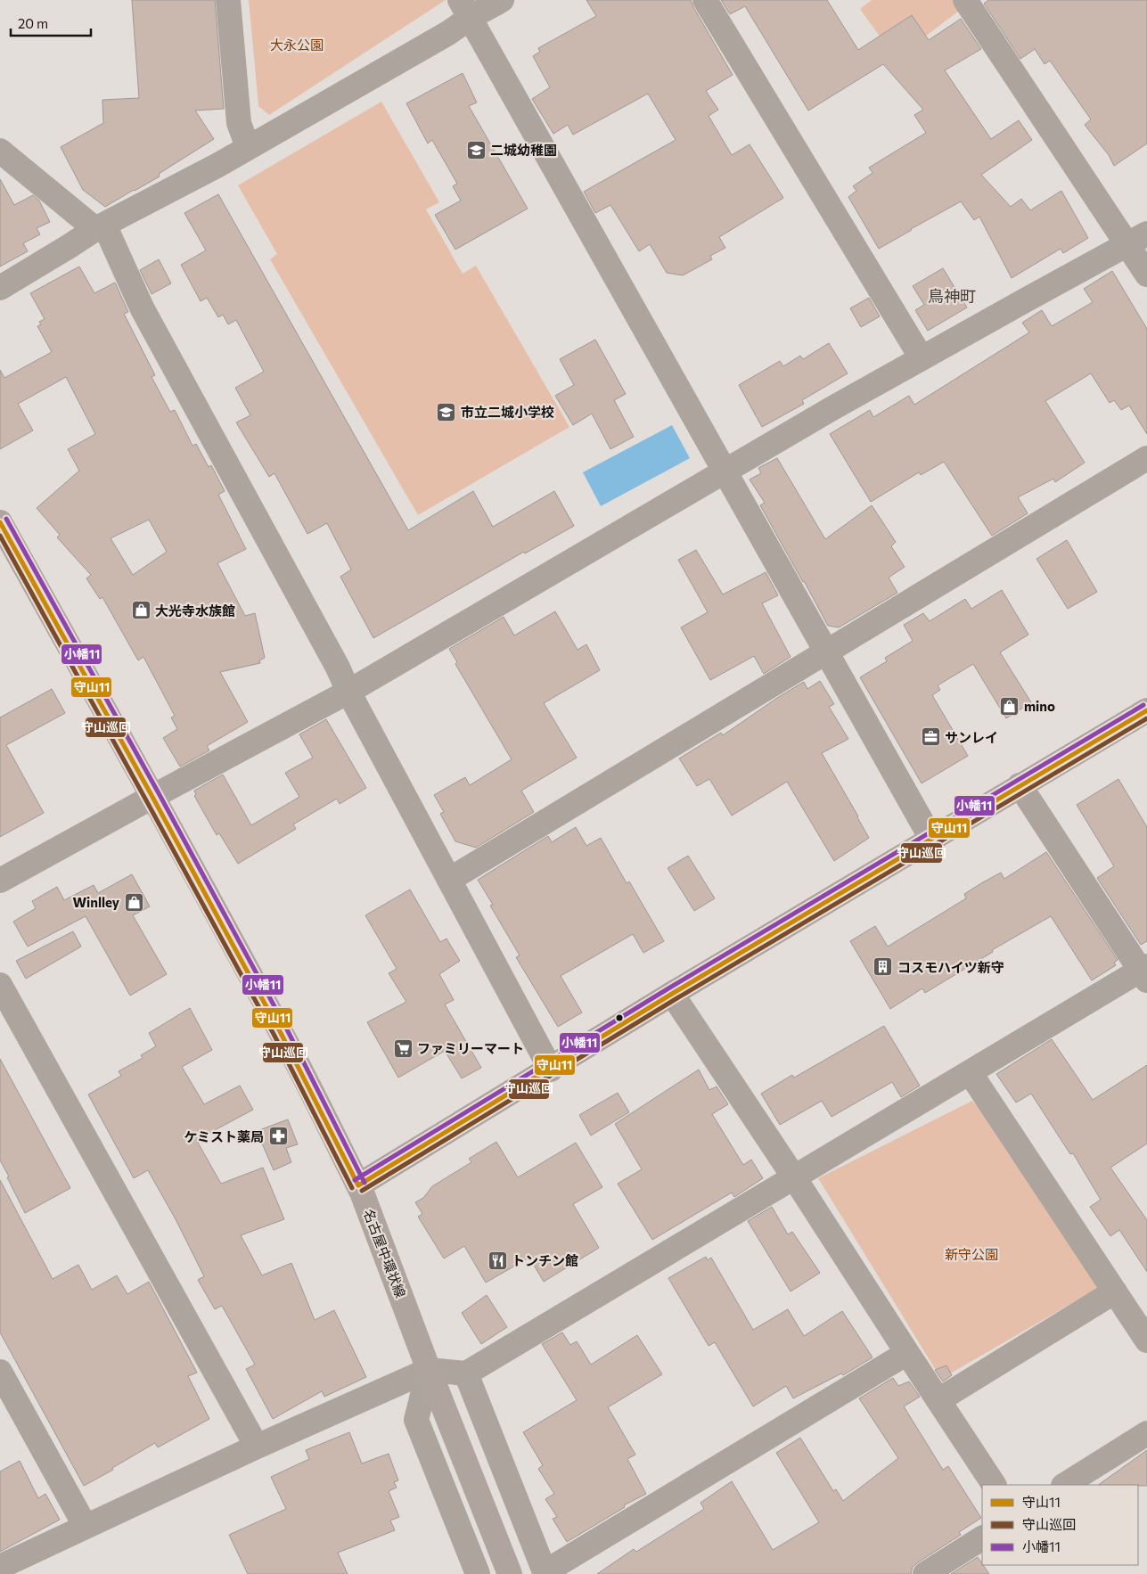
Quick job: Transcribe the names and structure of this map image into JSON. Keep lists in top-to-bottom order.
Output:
{
  "streets": {
    "main road": ["名古屋中環状線"]
  },
  "districts": ["鳥神町"],
  "parks": ["大永公園", "新守公園"],
  "places": {
    "school or university": ["二城幼稚園", "市立二城小学校"],
    "shop": ["大光寺水族館", "mino", "Winlley"],
    "office": ["サンレイ"],
    "building": ["コスモハイツ新守"],
    "supermarket": ["ファミリーマート"],
    "pharmacy": ["ケミスト薬局"],
    "restaurant": ["トンチン館"]
  },
  "lines": ["transit line 小幡11", "transit line 守山11", "transit line 守山巡回"],
  "legend": ["守山11", "守山巡回", "小幡11"],
  "scale_bar": "20 m"
}
